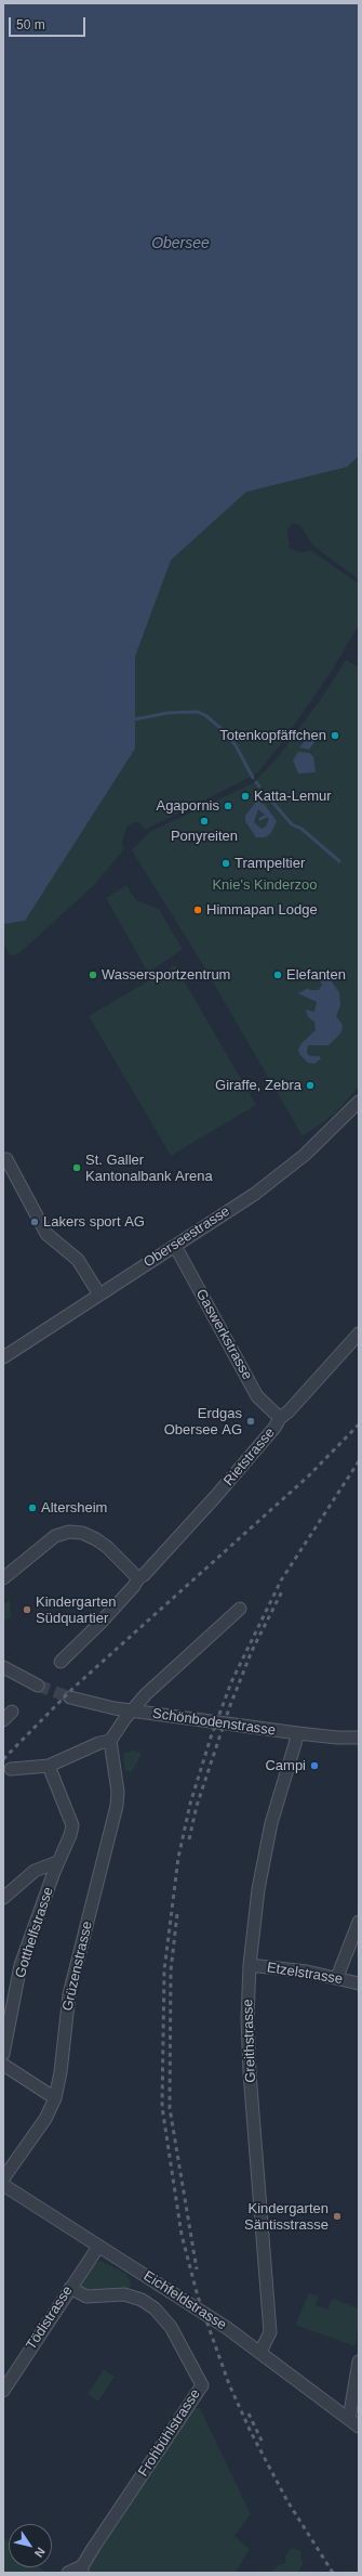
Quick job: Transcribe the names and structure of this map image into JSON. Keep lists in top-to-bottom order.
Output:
{
  "streets": {
    "street": [
      "Oberseestrasse",
      "Gaswerkstrasse",
      "Rietstrasse",
      "Schönbodenstrasse",
      "Gotthelfstrasse",
      "Grüzenstrasse",
      "Etzelstrasse",
      "Greithstrasse",
      "Eichfeldstrasse",
      "Tödistrasse",
      "Frohbühlstrasse"
    ]
  },
  "crossings": [
    ["Oberseestrasse", "Gaswerkstrasse"],
    ["Gaswerkstrasse", "Rietstrasse"],
    ["Schönbodenstrasse", "Greithstrasse"],
    ["Etzelstrasse", "Greithstrasse"],
    ["Greithstrasse", "Eichfeldstrasse"],
    ["Eichfeldstrasse", "Tödistrasse"],
    ["Tödistrasse", "Frohbühlstrasse"]
  ],
  "water": ["Obersee"],
  "parks": ["Knie's Kinderzoo"],
  "places": [
    "Totenkopfäffchen",
    "Katta-Lemur",
    "Agapornis",
    "Ponyreiten",
    "Trampeltier",
    "Himmapan Lodge",
    "Wassersportzentrum",
    "Elefanten",
    "Giraffe, Zebra",
    "St. Galler Kantonalbank Arena",
    "Lakers sport AG",
    "Erdgas Obersee AG",
    "Altersheim",
    "Kindergarten Südquartier",
    "Campi",
    "Kindergarten Säntisstrasse"
  ],
  "scale_bar": "50 m",
  "north": "bottom right"
}
